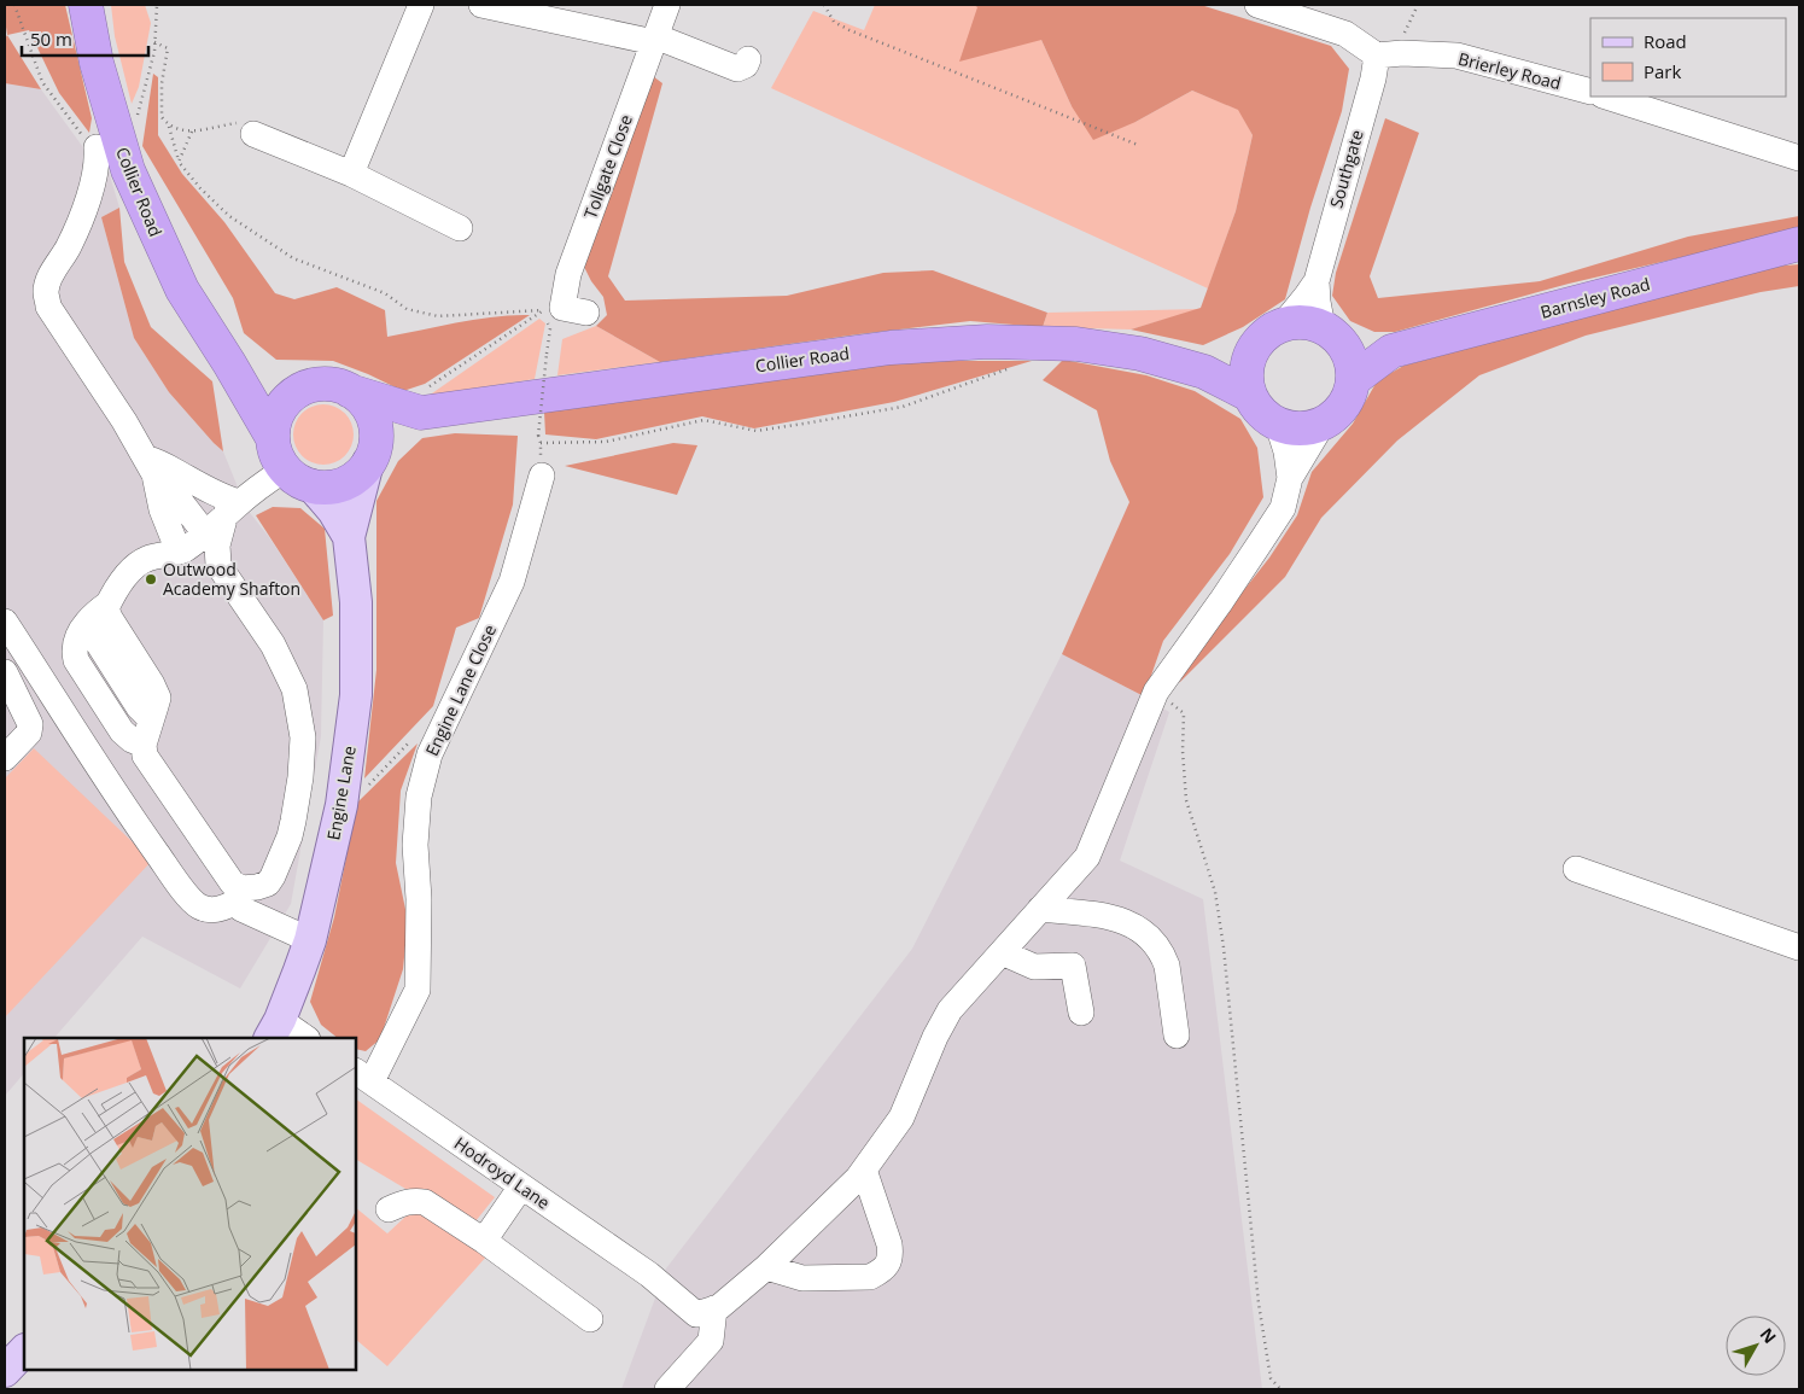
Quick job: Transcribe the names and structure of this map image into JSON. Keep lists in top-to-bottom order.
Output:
{
  "streets": {
    "highway": ["Collier Road", "Barnsley Road"],
    "main road": ["Engine Lane"],
    "street": [
      "Brierley Road",
      "Tollgate Close",
      "Southgate",
      "Engine Lane Close",
      "Hodroyd Lane"
    ]
  },
  "crossings": [
    ["Brierley Road", "Southgate"],
    ["Southgate", "Collier Road"],
    ["Southgate", "Barnsley Road"],
    ["Collier Road", "Barnsley Road"],
    ["Collier Road", "Engine Lane"],
    ["Engine Lane Close", "Hodroyd Lane"]
  ],
  "places": ["Outwood Academy Shafton"],
  "legend": ["Road", "Park"],
  "scale_bar": "50 m",
  "north": "top right"
}
